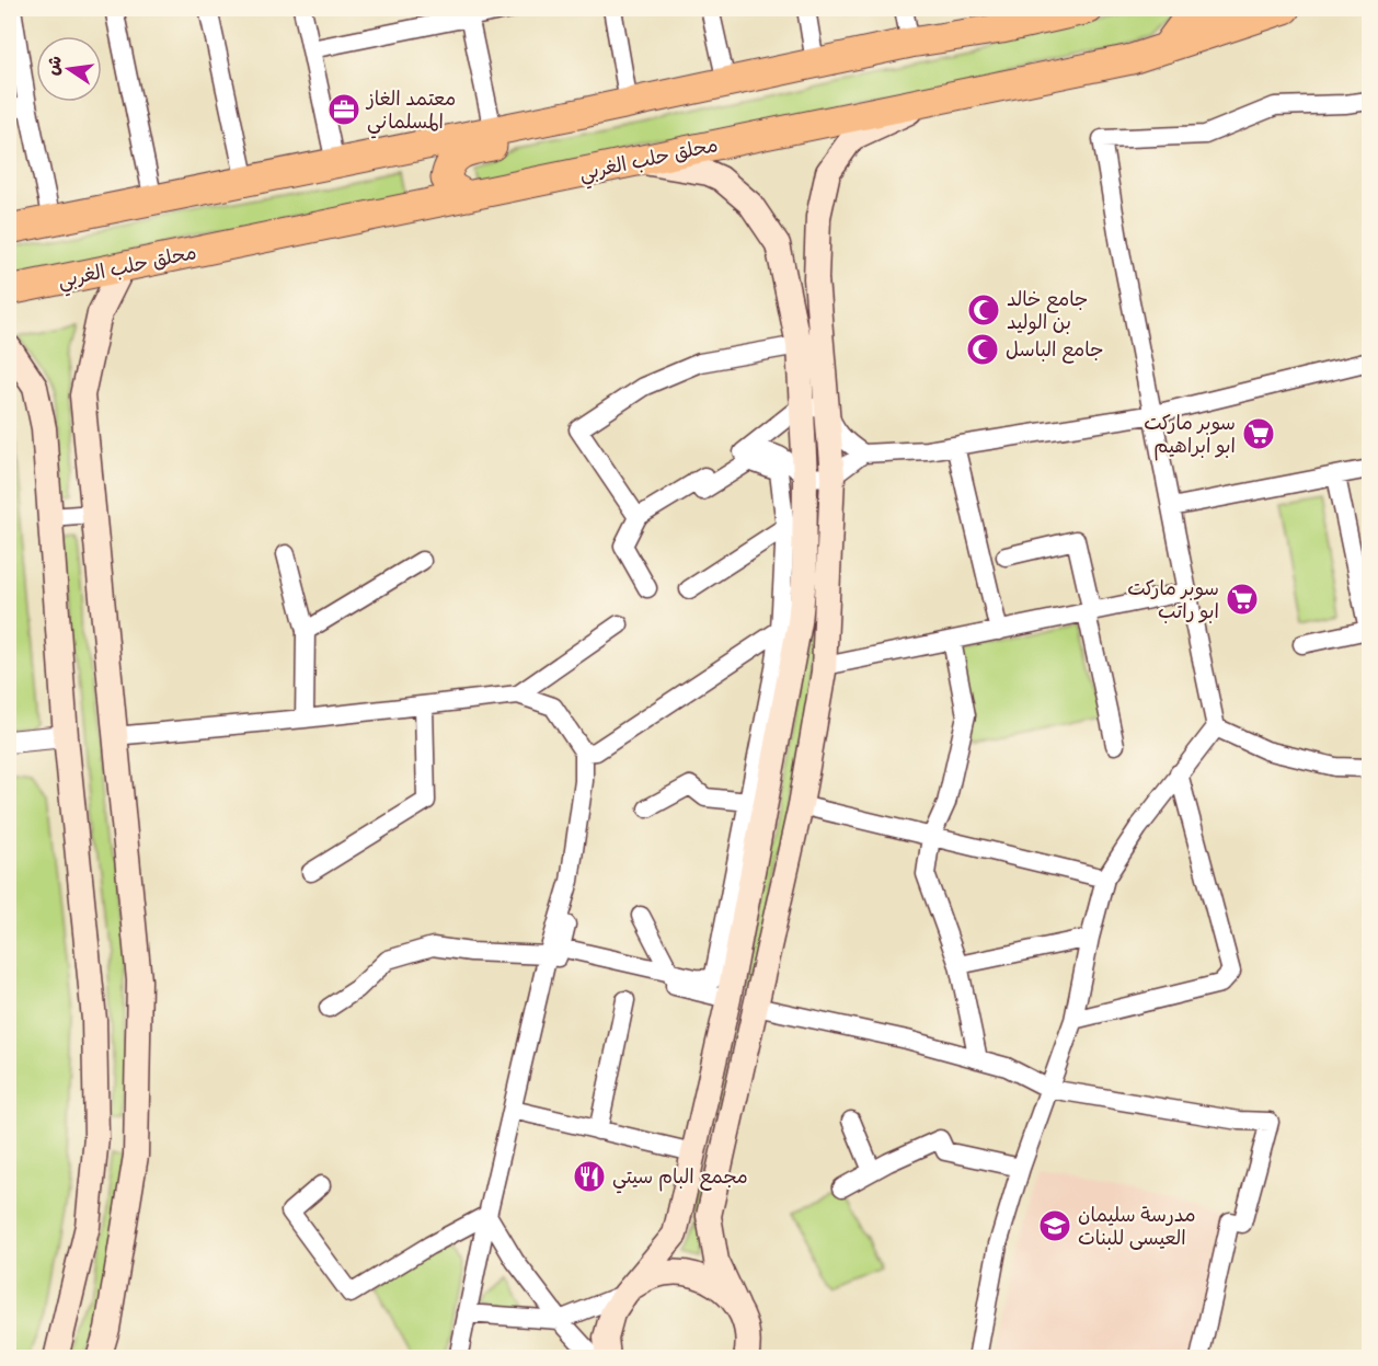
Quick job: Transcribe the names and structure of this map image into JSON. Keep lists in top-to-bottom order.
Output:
{
  "streets": {
    "highway": ["محلق حلب الغربي"]
  },
  "places": {
    "office": ["معتمد الغاز المسلماني"],
    "mosque": ["جامع خالد بن الوليد", "جامع الباسل"],
    "supermarket": ["سوبر ماركت ابو ابراهيم", "سوبر ماركت ابو راتب"],
    "restaurant": ["مجمع البام سيتي"],
    "school or university": ["مدرسة سليمان العيسى للبنات"]
  },
  "north": "left"
}
